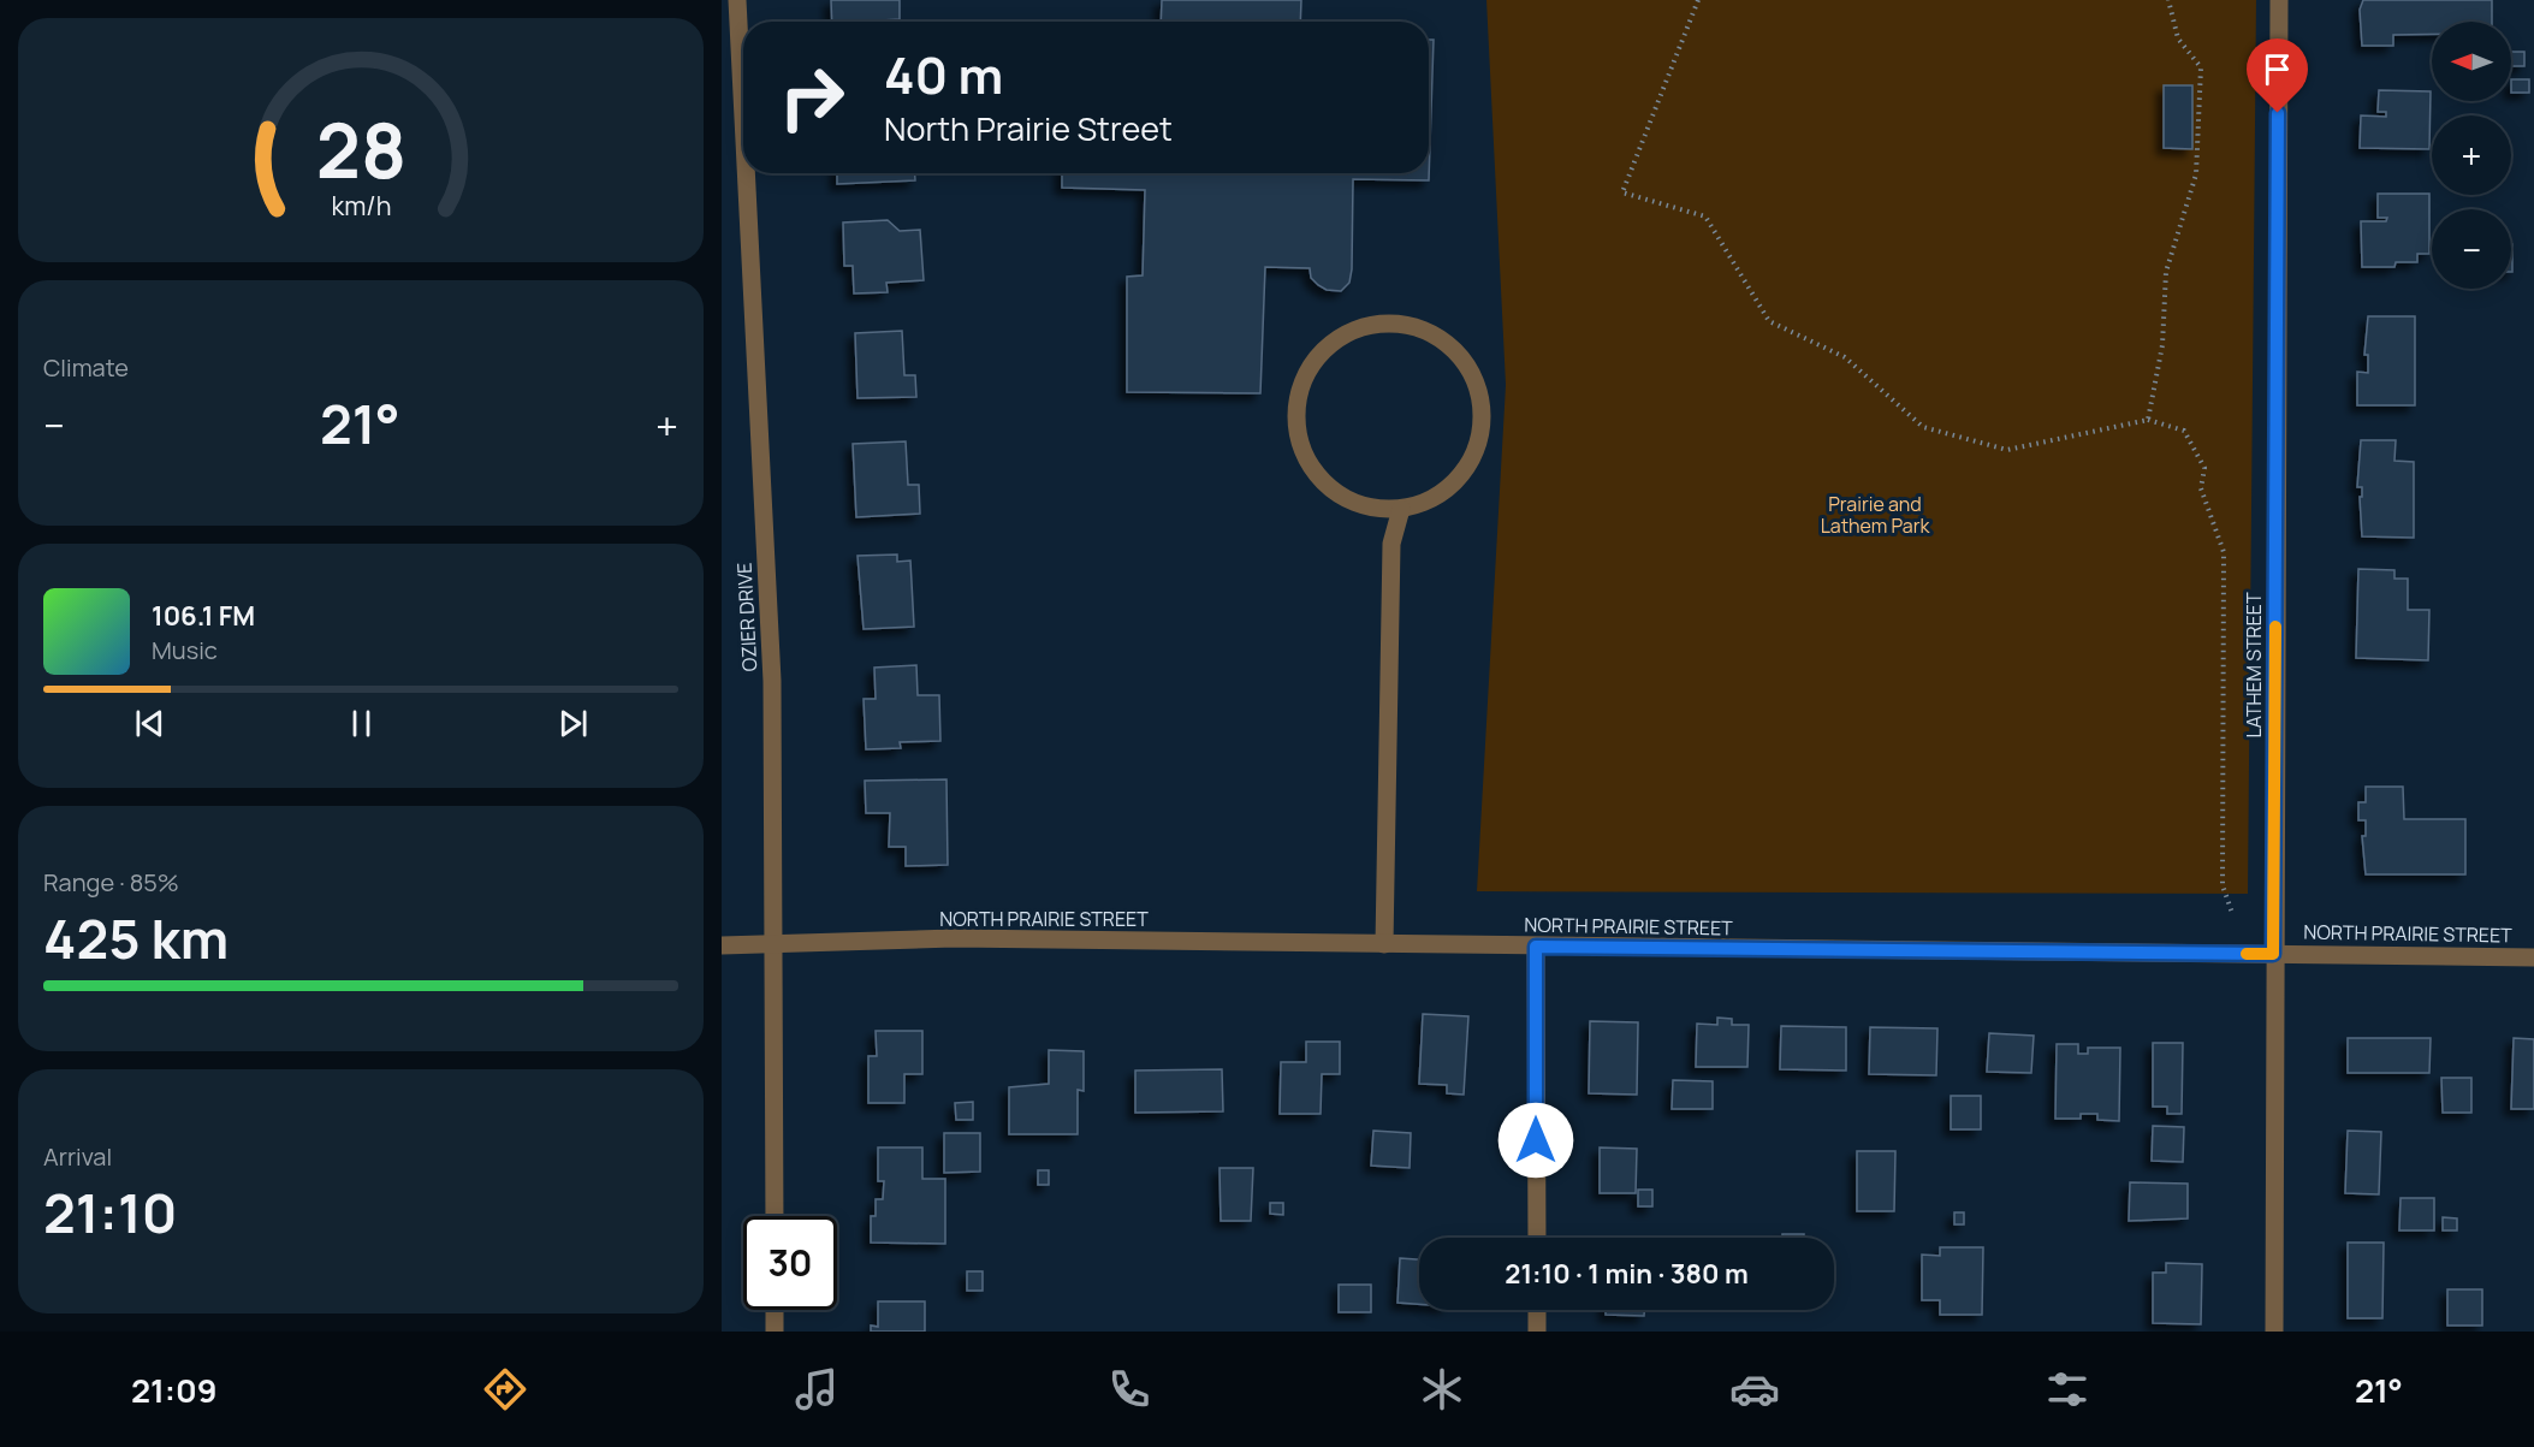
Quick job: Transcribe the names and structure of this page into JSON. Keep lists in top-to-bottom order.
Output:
{
  "streets": {
    "street": ["OZIER DRIVE", "LATHEM STREET", "NORTH PRAIRIE STREET"]
  },
  "crossings": [
    ["OZIER DRIVE", "NORTH PRAIRIE STREET"],
    ["LATHEM STREET", "NORTH PRAIRIE STREET"]
  ],
  "parks": ["Prairie and Lathem Park"],
  "north": "left",
  "page": {
    "map_buttons": ["+", "−"],
    "turn": ["40 m", "North Prairie Street"],
    "tile": [
      "Climate",
      ["Range · 85%", "425 km"],
      ["Arrival", "21:10"]
    ],
    "heat": ["−", "21°", "+"],
    "song": ["106.1 FM", "Music"],
    "limit": "30",
    "trip": "21:10 · 1 min · 380 m",
    "tabs": ["21:09", "21°"],
    "gauge": ["28", "km/h"]
  }
}
